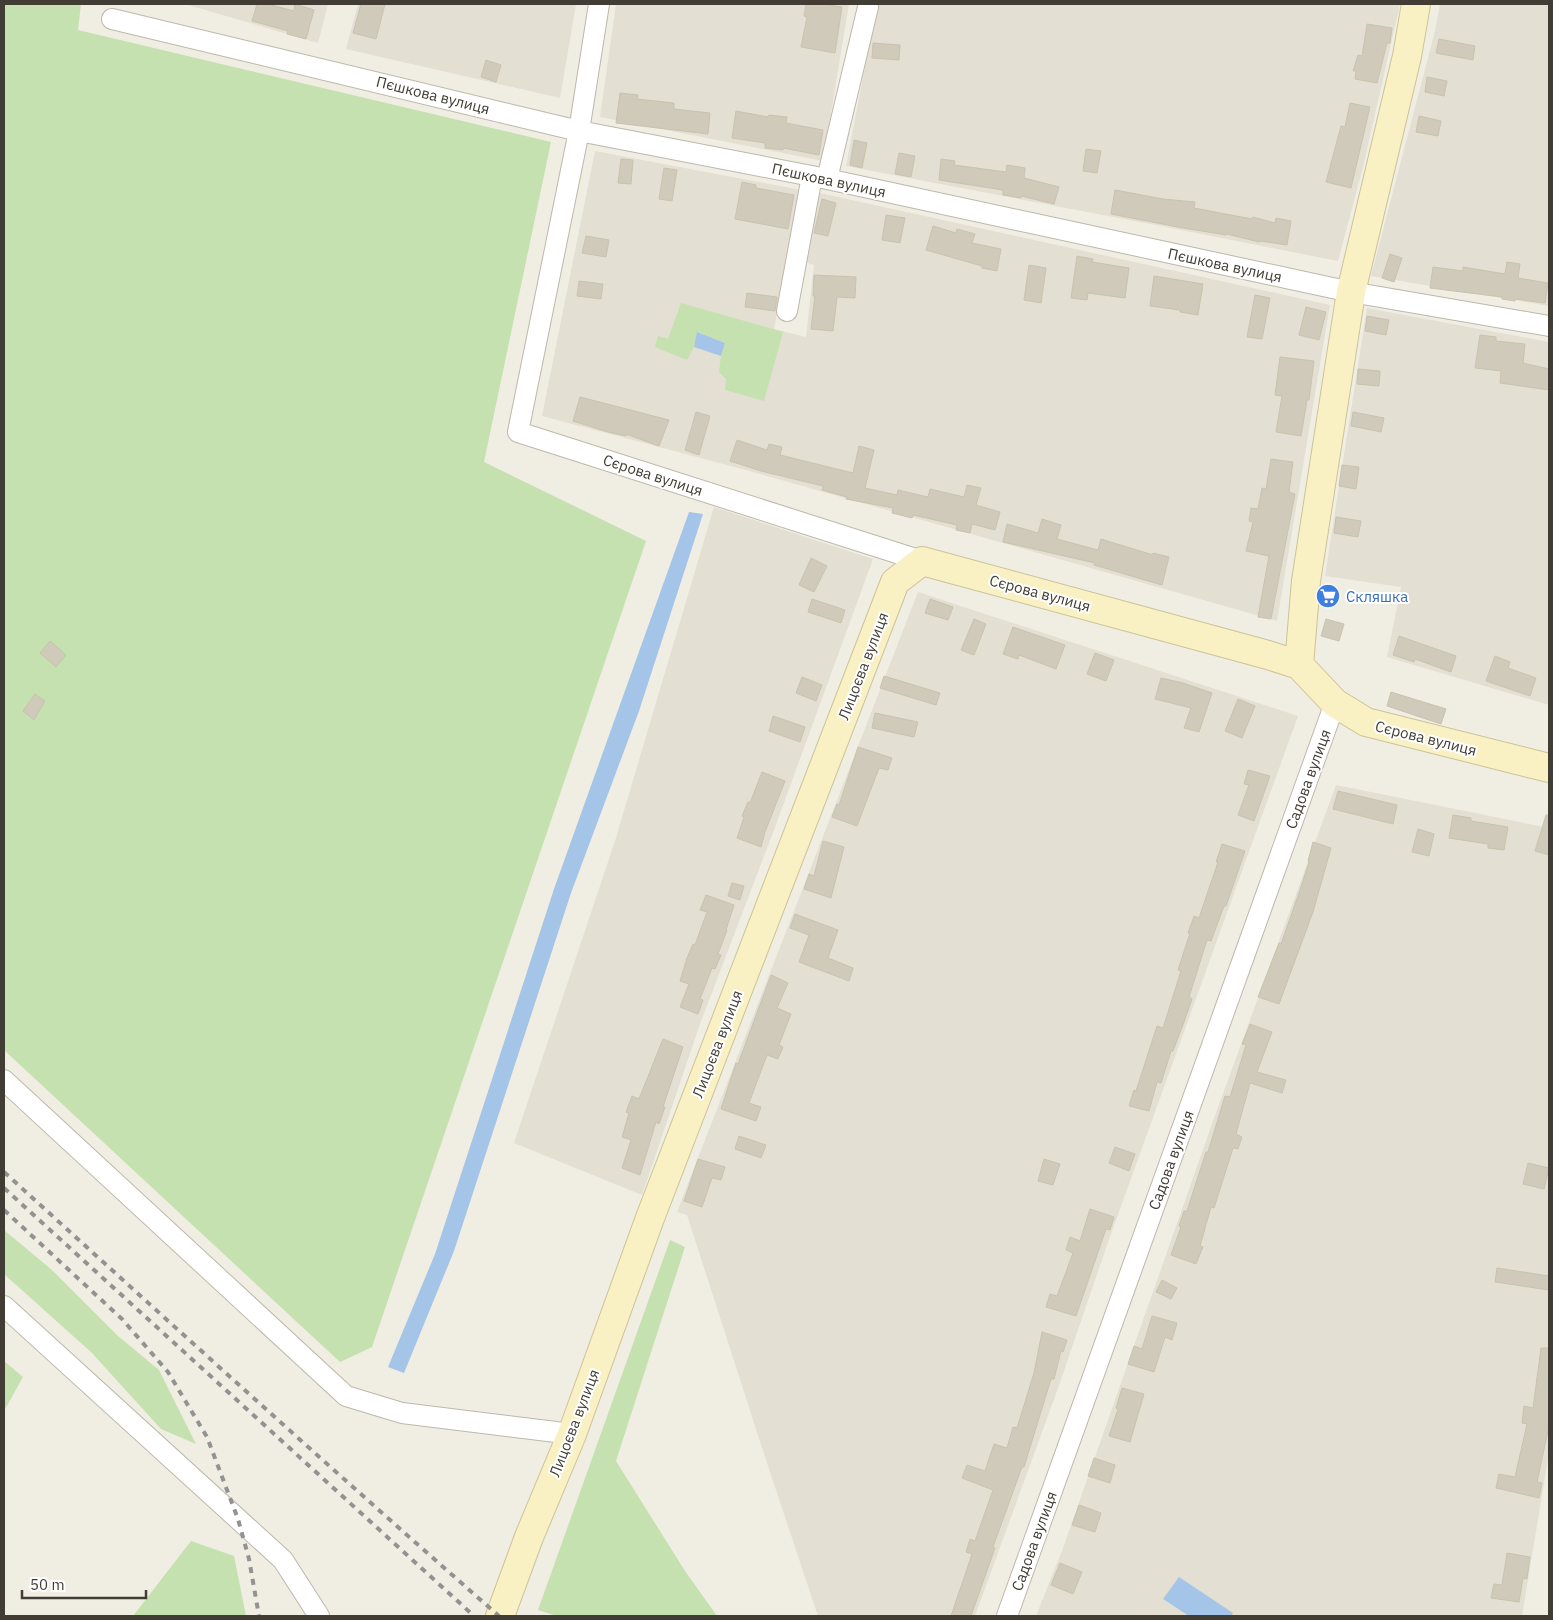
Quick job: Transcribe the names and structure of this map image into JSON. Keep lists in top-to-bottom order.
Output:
{
  "streets": {
    "street": [
      "Пєшкова вулиця",
      "Сєрова вулиця",
      "Лицоєва вулиця",
      "Садова вулиця"
    ]
  },
  "crossings": [
    ["Пєшкова вулиця", "Сєрова вулиця"],
    ["Сєрова вулиця", "Лицоєва вулиця"],
    ["Сєрова вулиця", "Садова вулиця"]
  ],
  "places": {
    "supermarket": ["Скляшка"]
  },
  "scale_bar": "50 m"
}
